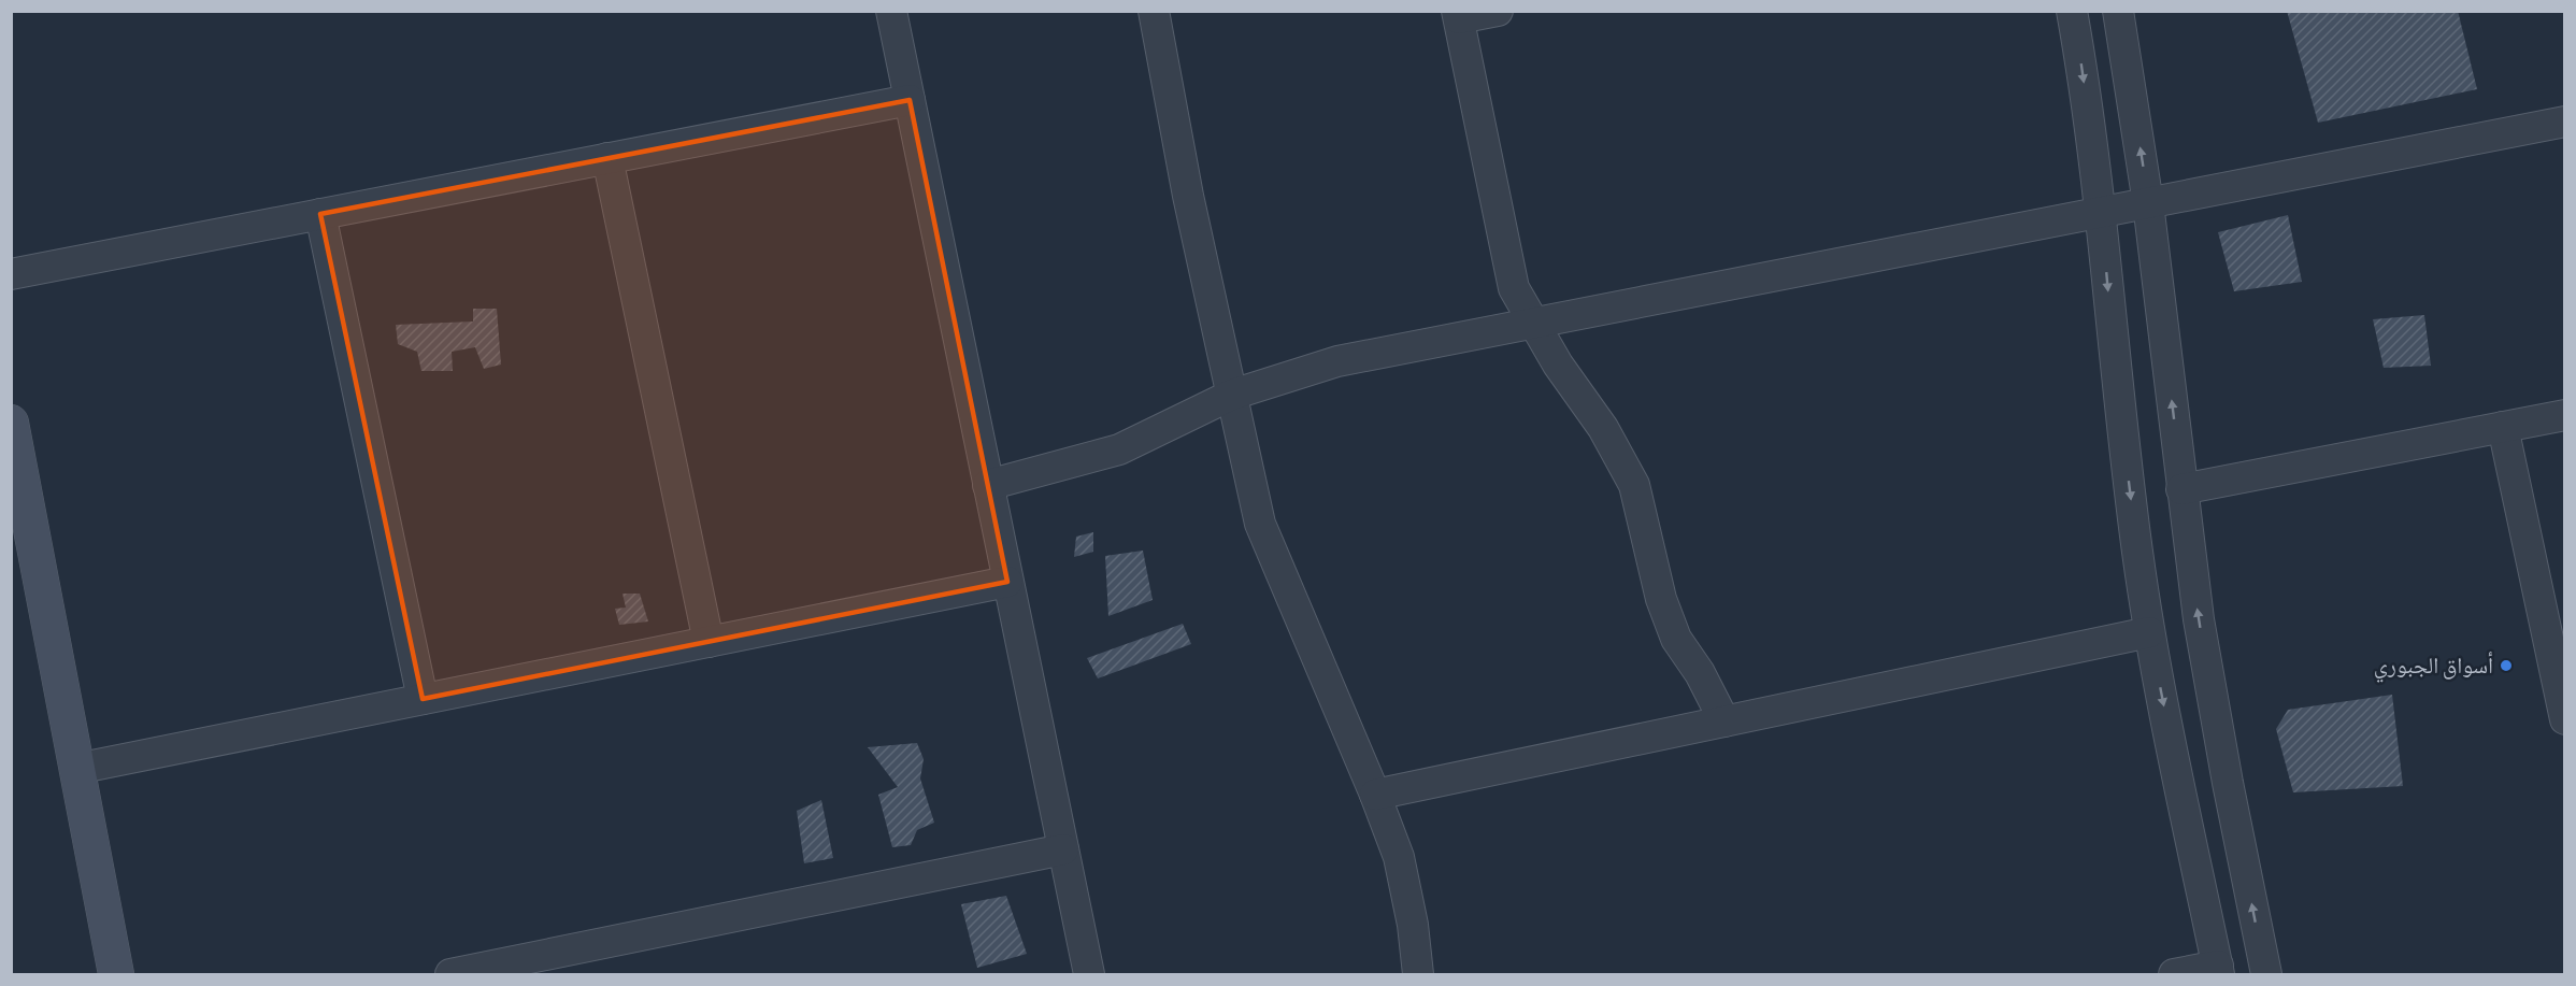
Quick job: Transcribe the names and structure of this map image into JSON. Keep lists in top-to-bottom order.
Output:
{
  "places": ["أسواق الجبوري"]
}
